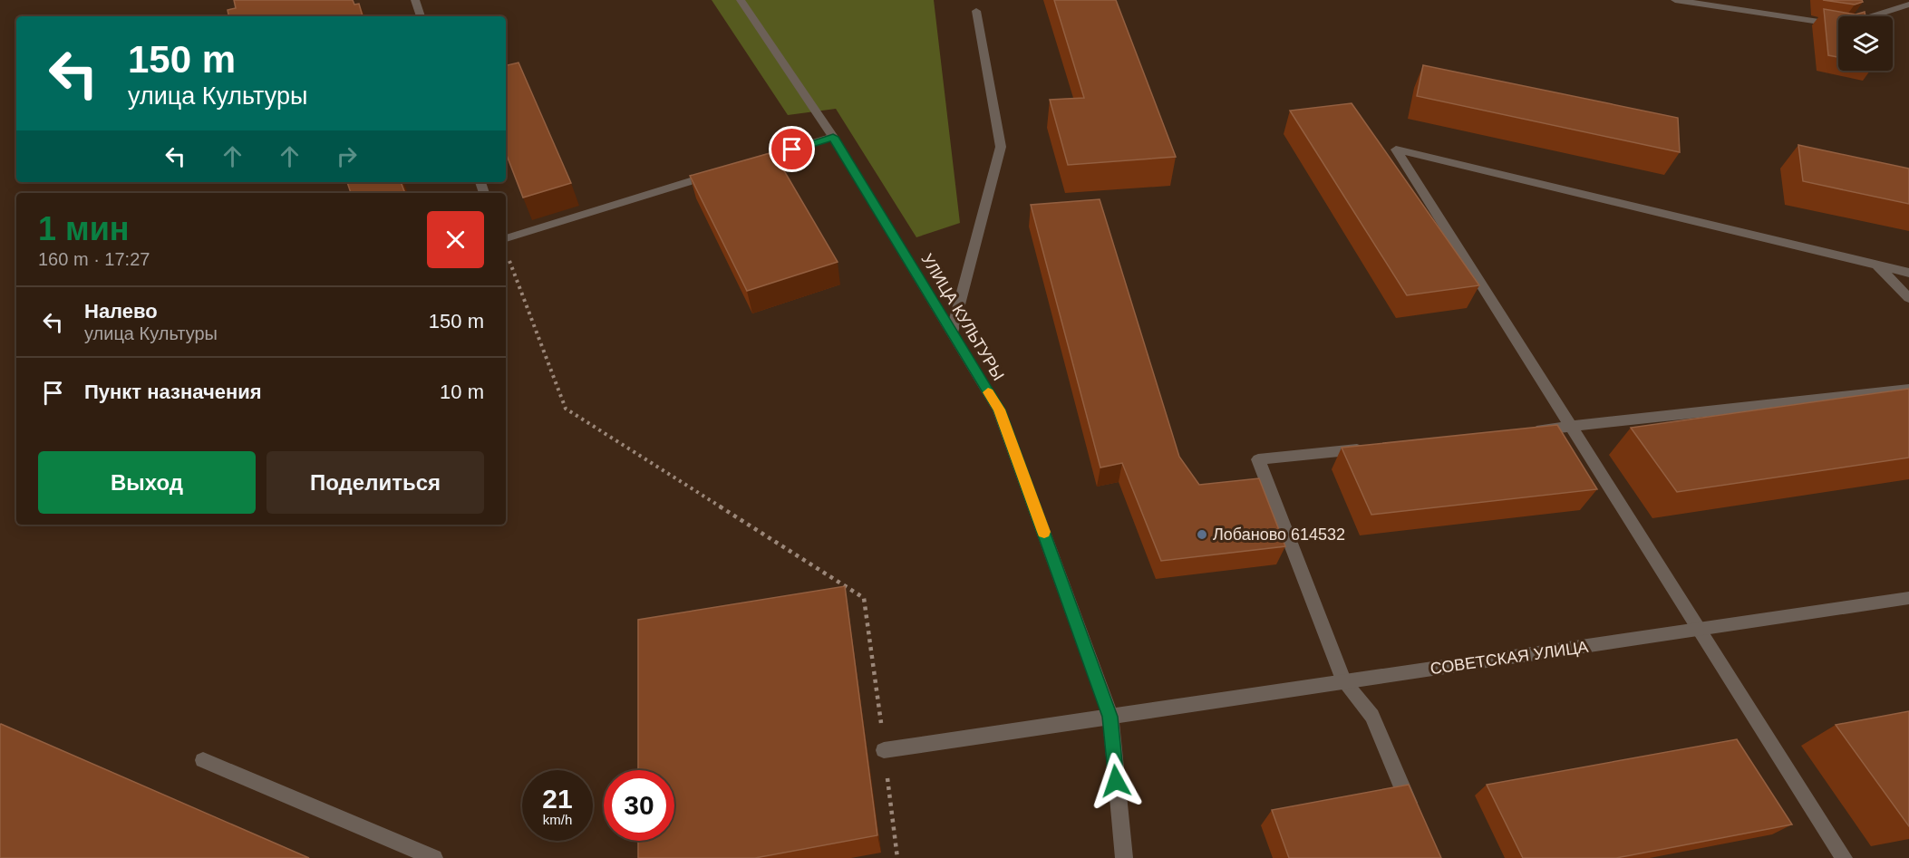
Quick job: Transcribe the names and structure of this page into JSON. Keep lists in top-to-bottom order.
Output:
{
  "streets": {
    "street": ["УЛИЦА КУЛЬТУРЫ", "СОВЕТСКАЯ УЛИЦА"]
  },
  "crossings": [
    ["УЛИЦА КУЛЬТУРЫ", "СОВЕТСКАЯ УЛИЦА"]
  ],
  "places": ["Лобаново 614532"],
  "page": {
    "turn": ["150 m", "улица Культуры"],
    "heading": ["1 мин", "160 m · 17:27"],
    "list": [
      {
        "name": "Налево",
        "note": "улица Культуры",
        "value": "150 m"
      },
      {
        "name": "Пункт назначения",
        "value": "10 m"
      }
    ],
    "buttons": ["Выход", "Поделиться"],
    "speed": "21 km/h",
    "limit": "30"
  }
}
